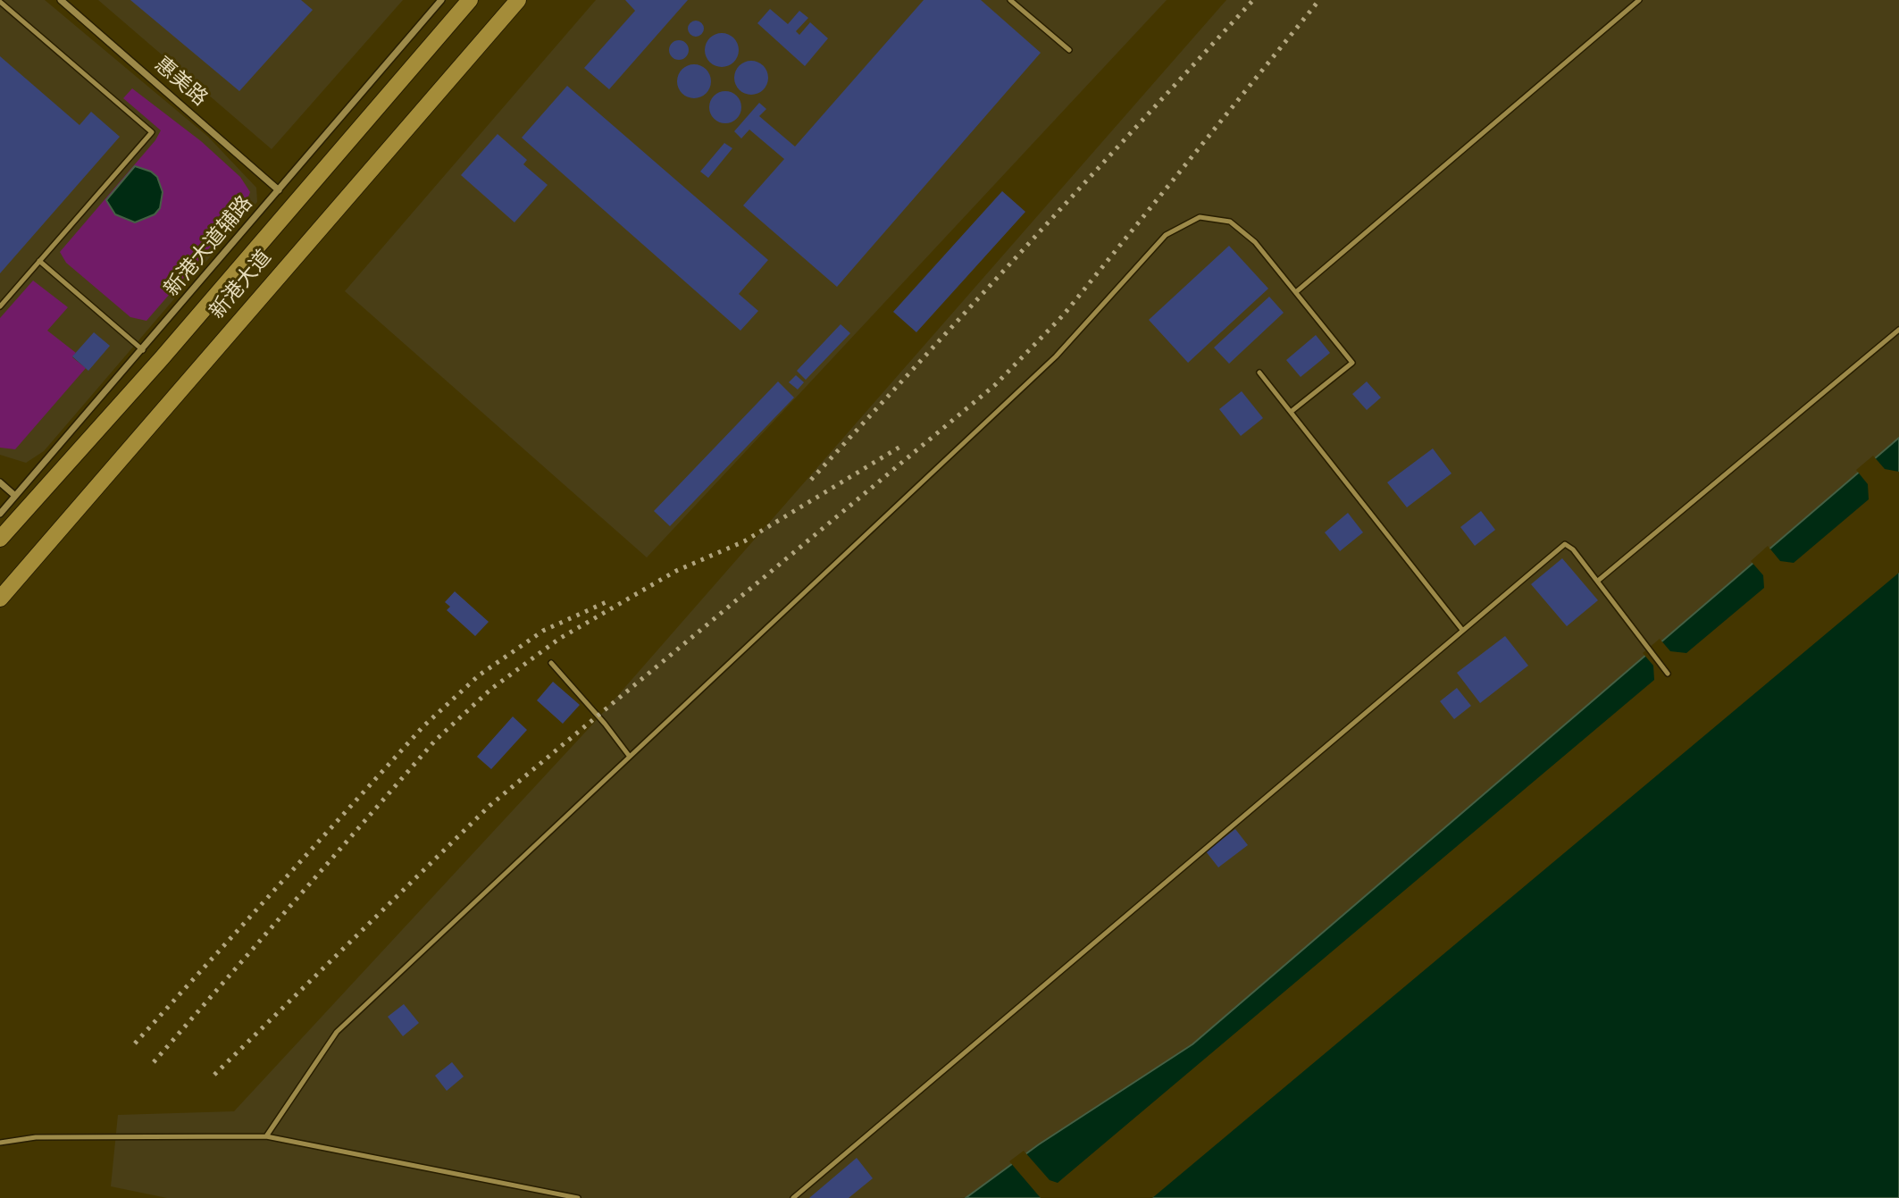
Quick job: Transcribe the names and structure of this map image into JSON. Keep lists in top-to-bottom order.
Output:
{
  "streets": {
    "main road": ["新港大道"],
    "street": ["惠美路", "新港大道辅路"]
  },
  "crossings": [
    ["惠美路", "新港大道辅路"]
  ]
}
